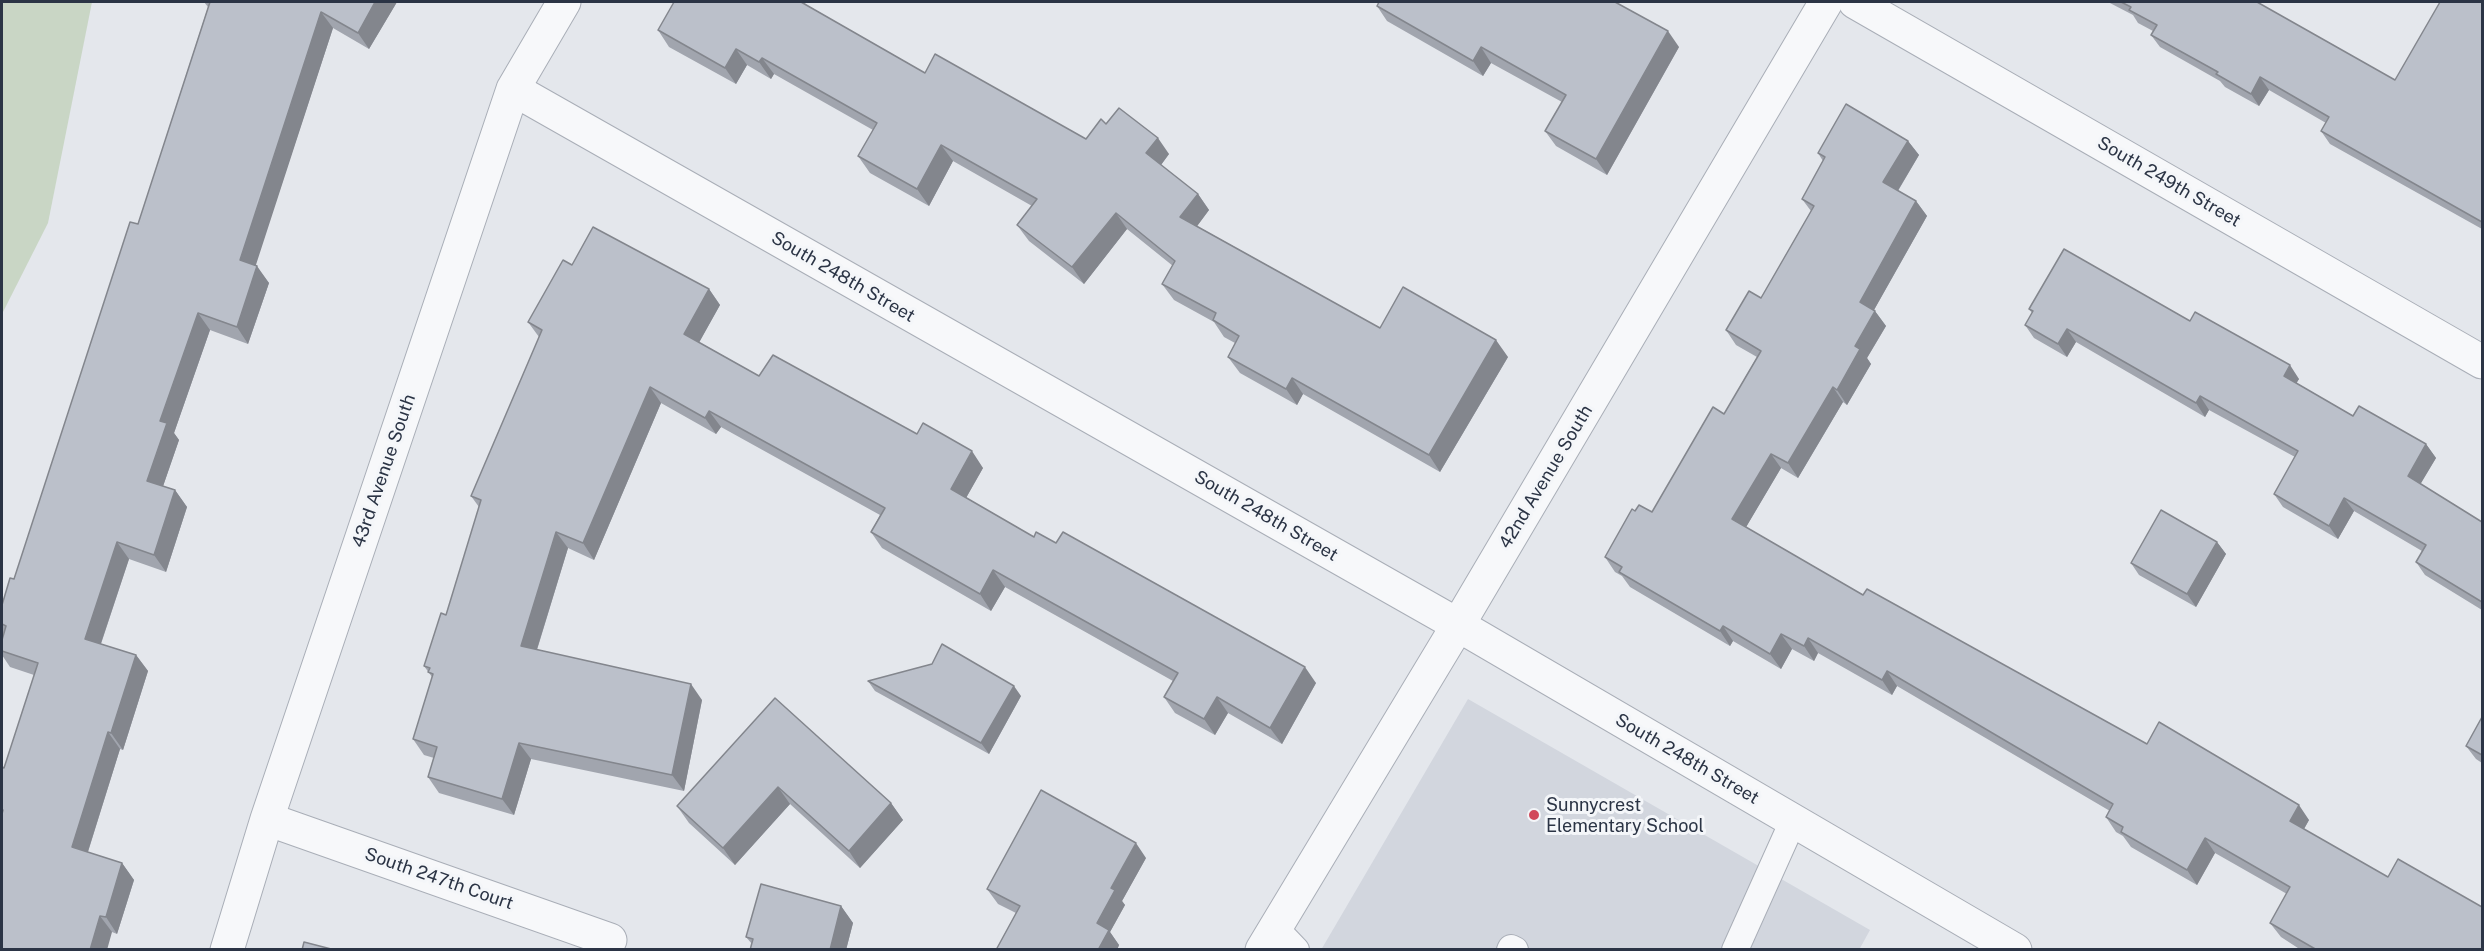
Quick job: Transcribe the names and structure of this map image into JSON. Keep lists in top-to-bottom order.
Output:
{
  "streets": {
    "street": [
      "South 249th Street",
      "South 248th Street",
      "43rd Avenue South",
      "42nd Avenue South",
      "South 247th Court"
    ]
  },
  "crossings": [
    ["South 248th Street", "43rd Avenue South"],
    ["South 248th Street", "42nd Avenue South"],
    ["43rd Avenue South", "South 247th Court"]
  ],
  "places": ["Sunnycrest Elementary School"]
}
